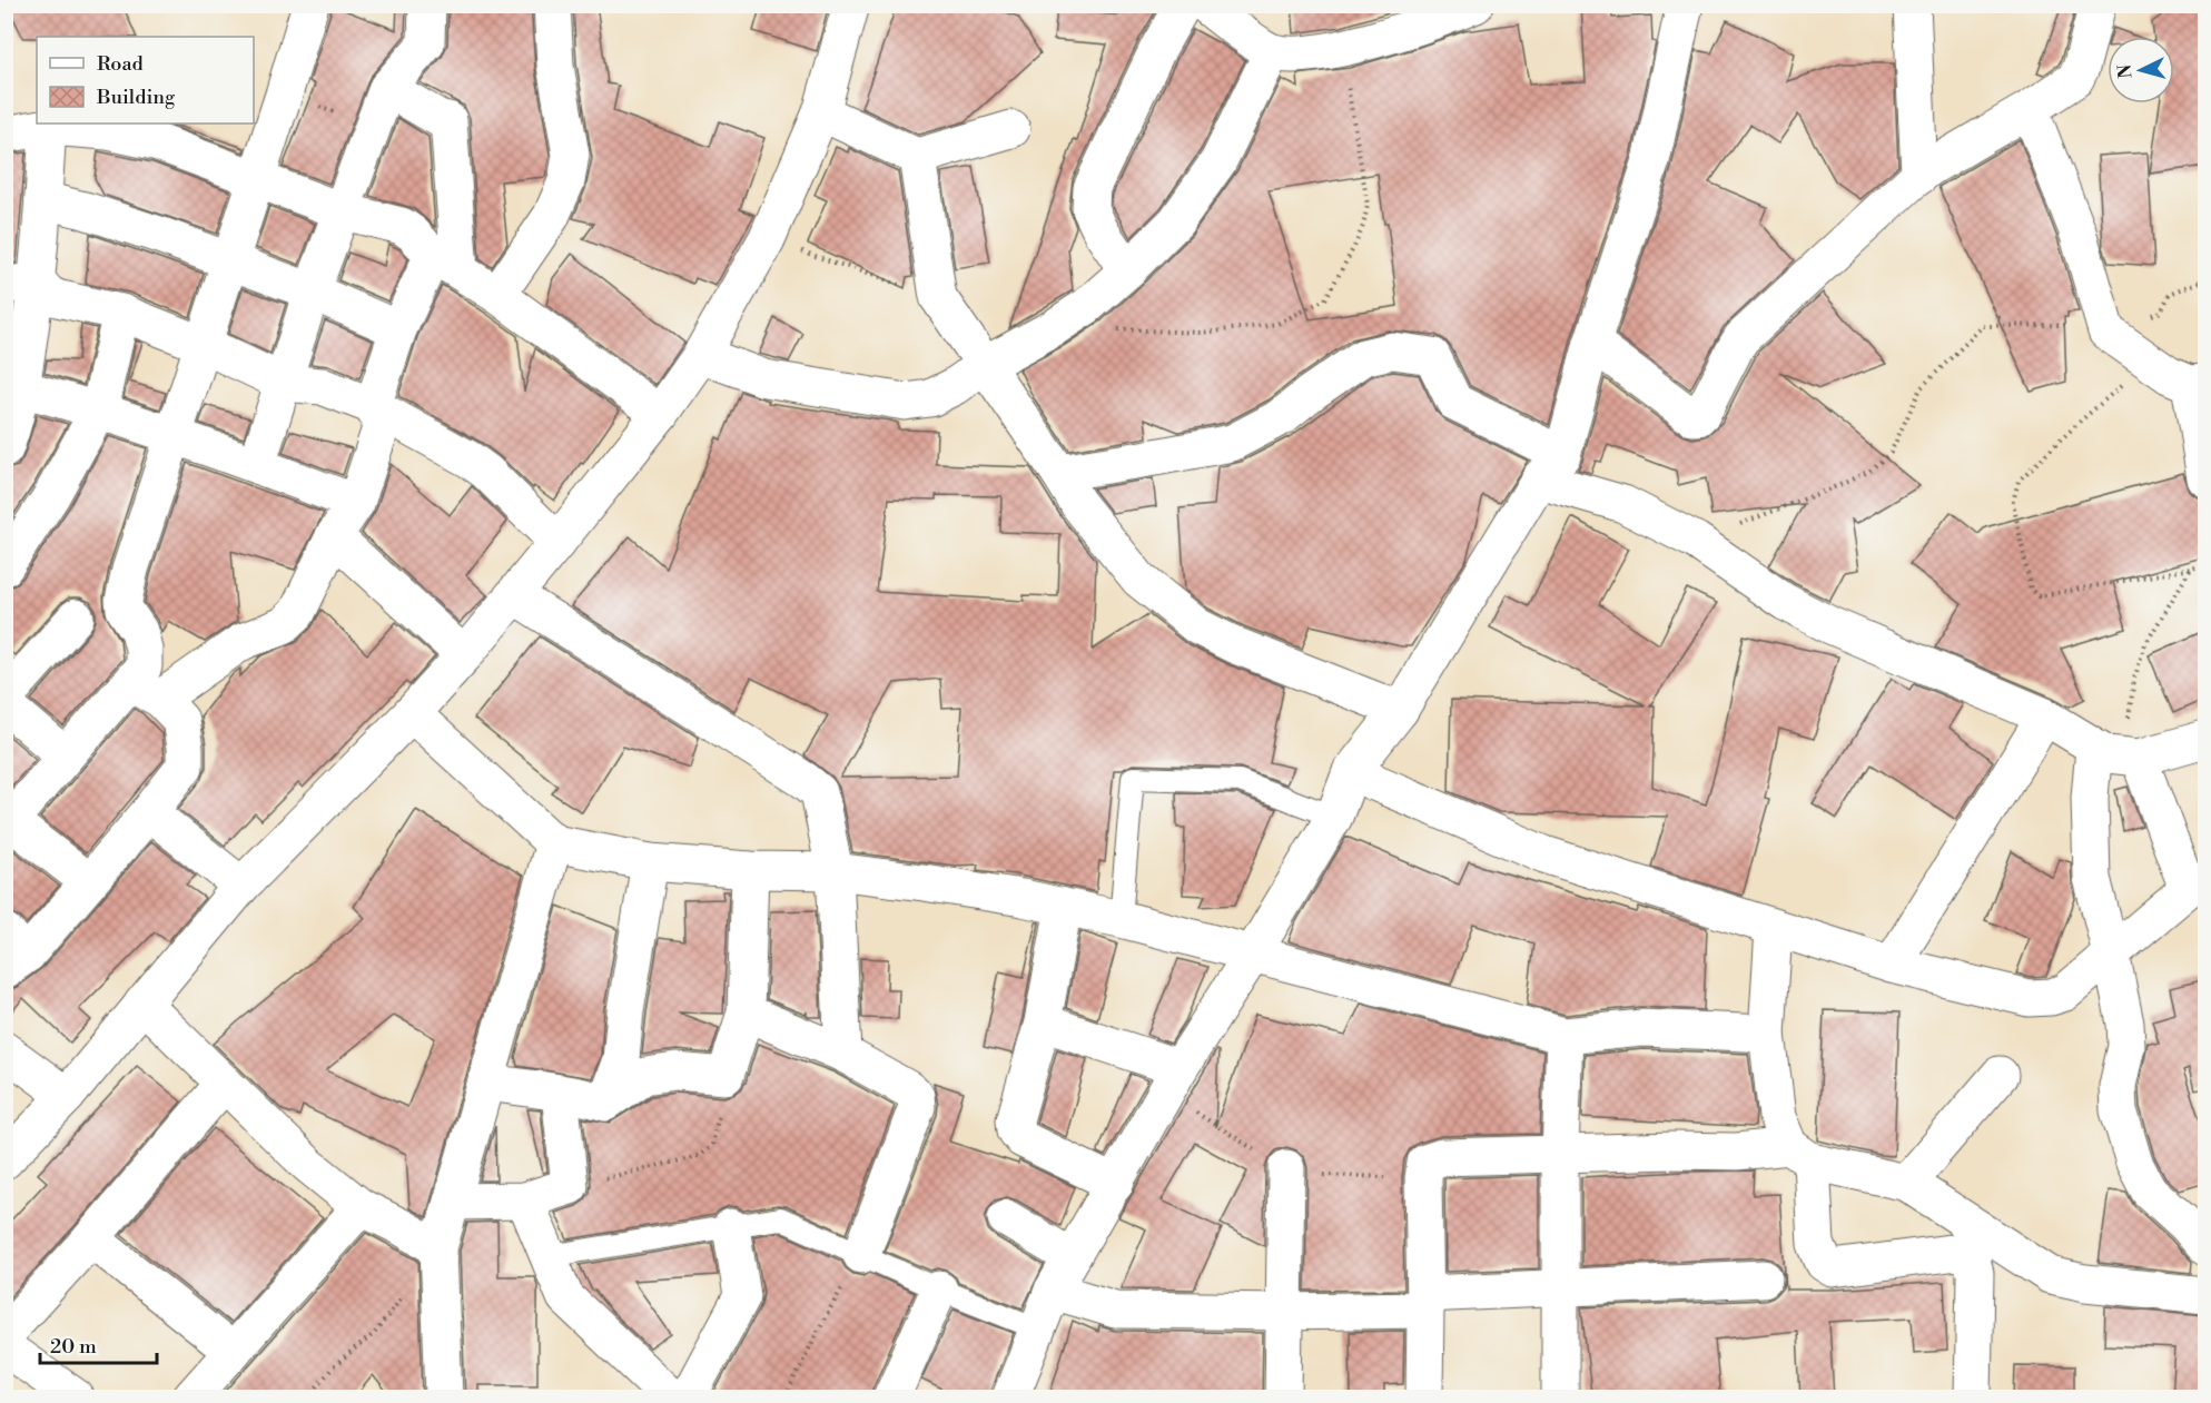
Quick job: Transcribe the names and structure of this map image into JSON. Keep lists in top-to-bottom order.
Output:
{
  "legend": ["Road", "Building"],
  "scale_bar": "20 m",
  "north": "left"
}
